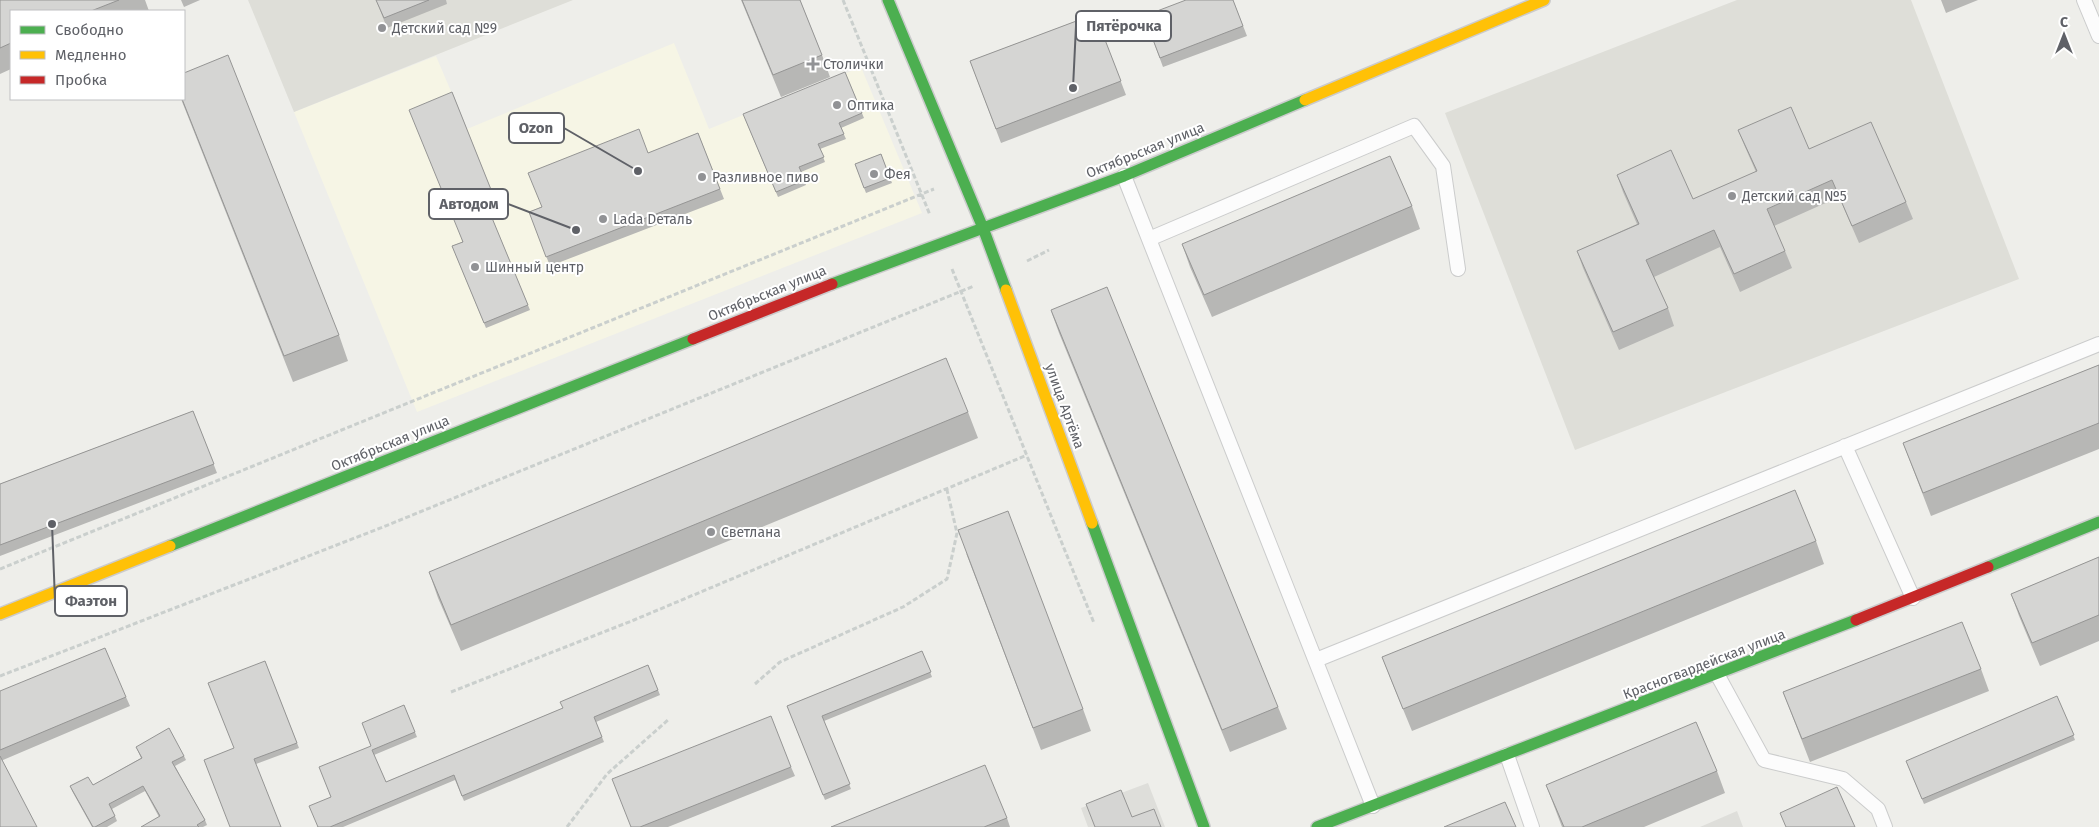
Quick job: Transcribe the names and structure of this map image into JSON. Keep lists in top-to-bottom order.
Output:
{
  "streets": {
    "street": ["Октябрьская улица", "улица Артёма", "Красногвардейская улица"]
  },
  "crossings": [
    ["Октябрьская улица", "улица Артёма"]
  ],
  "places": {
    "other": [
      "Детский сад №9",
      "Пятёрочка",
      "Оптика",
      "Ozon",
      "Фея",
      "Разливное пиво",
      "Детский сад №5",
      "Lada Dеталь",
      "Автодом",
      "Шинный центр",
      "Фаэтон",
      "Светлана"
    ],
    "health": ["Столички"]
  },
  "legend": ["Свободно", "Медленно", "Пробка"],
  "north": "top"
}
